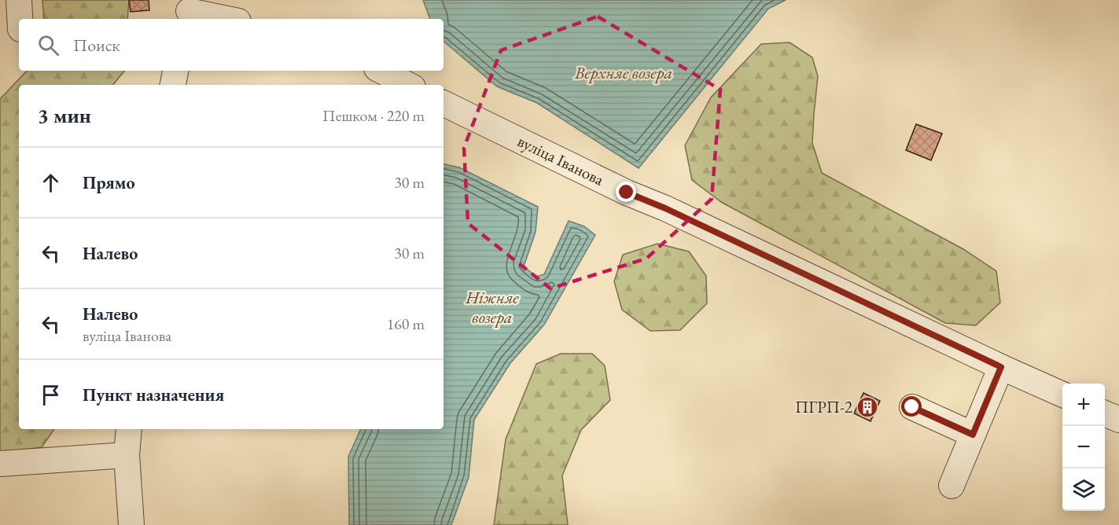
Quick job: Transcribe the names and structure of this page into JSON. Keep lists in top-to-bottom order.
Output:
{
  "streets": {
    "street": ["вуліца Іванова"]
  },
  "water": ["Верхняе возера", "Ніжняе возера"],
  "places": {
    "building": ["ПГРП-2"]
  },
  "page": {
    "search": "Поиск",
    "heading": ["3 мин", "Пешком · 220 m"],
    "list": [
      ["Прямо", "30 m"],
      ["Налево", "30 m"],
      ["Налево", "вуліца Іванова", "160 m"],
      "Пункт назначения"
    ],
    "map_buttons": ["+", "−"]
  }
}
